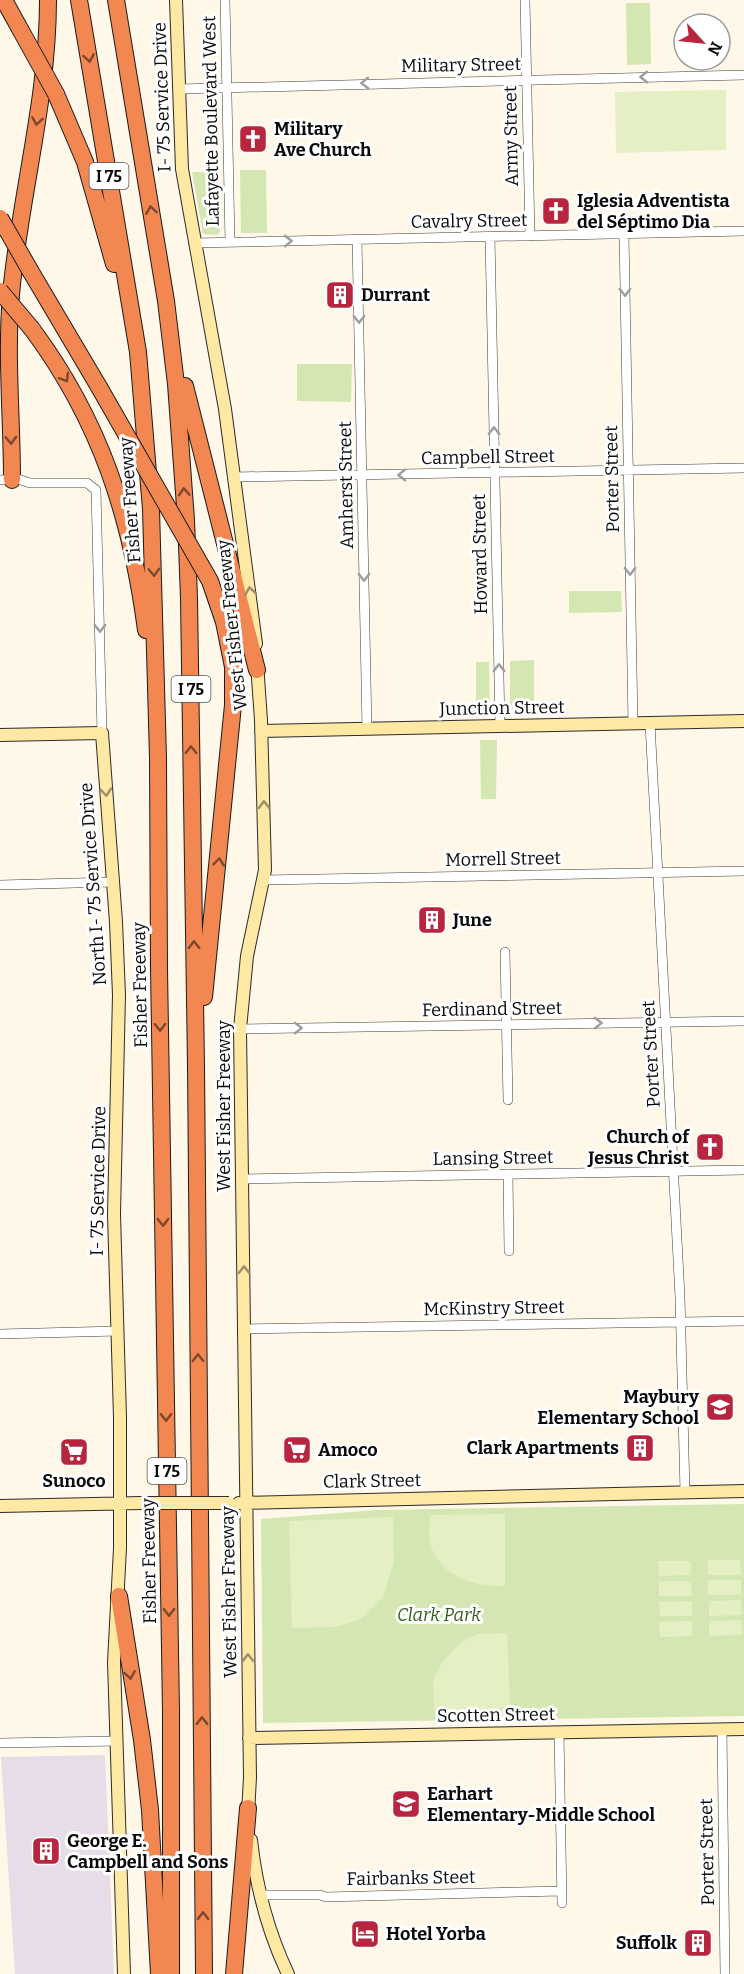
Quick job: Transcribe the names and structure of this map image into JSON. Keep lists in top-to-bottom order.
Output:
{
  "streets": {
    "highway": ["I 75", "Fisher Freeway"],
    "street": [
      "Military Street",
      "I- 75 Service Drive",
      "Lafayette Boulevard West",
      "Army Street",
      "Cavalry Street",
      "Campbell Street",
      "Porter Street",
      "Amherst Street",
      "Howard Street",
      "West Fisher Freeway",
      "Junction Street",
      "Morrell Street",
      "North I- 75 Service Drive",
      "Ferdinand Street",
      "Lansing Street",
      "McKinstry Street",
      "Clark Street",
      "Scotten Street",
      "Fairbanks Steet"
    ]
  },
  "crossings": [
    ["Military Street", "I- 75 Service Drive"],
    ["Military Street", "Lafayette Boulevard West"],
    ["Military Street", "Army Street"],
    ["I- 75 Service Drive", "Cavalry Street"],
    ["I- 75 Service Drive", "West Fisher Freeway"],
    ["I- 75 Service Drive", "North I- 75 Service Drive"],
    ["Lafayette Boulevard West", "Cavalry Street"],
    ["Army Street", "Cavalry Street"],
    ["Cavalry Street", "Porter Street"],
    ["Cavalry Street", "Amherst Street"],
    ["Cavalry Street", "Howard Street"],
    ["Campbell Street", "Porter Street"],
    ["Campbell Street", "Amherst Street"],
    ["Campbell Street", "Howard Street"],
    ["Campbell Street", "West Fisher Freeway"],
    ["Porter Street", "Junction Street"],
    ["Porter Street", "Morrell Street"],
    ["Porter Street", "Ferdinand Street"],
    ["Porter Street", "Lansing Street"],
    ["Porter Street", "McKinstry Street"],
    ["Porter Street", "Clark Street"],
    ["Porter Street", "Scotten Street"],
    ["Amherst Street", "Junction Street"],
    ["Howard Street", "Junction Street"],
    ["West Fisher Freeway", "Junction Street"],
    ["West Fisher Freeway", "Morrell Street"],
    ["West Fisher Freeway", "Ferdinand Street"],
    ["West Fisher Freeway", "Lansing Street"],
    ["West Fisher Freeway", "McKinstry Street"],
    ["West Fisher Freeway", "Clark Street"],
    ["West Fisher Freeway", "Scotten Street"],
    ["West Fisher Freeway", "Fairbanks Steet"]
  ],
  "one_way": [
    "Military Street",
    "Amherst Street",
    "Howard Street",
    "West Fisher Freeway",
    "North I- 75 Service Drive",
    "Ferdinand Street"
  ],
  "parks": ["Clark Park"],
  "places": {
    "church": ["Military Ave Church", "Iglesia Adventista del Séptimo Dia", "Church of Jesus Christ"],
    "building": [
      "Durrant",
      "June",
      "Clark Apartments",
      "George E. Campbell and Sons",
      "Suffolk"
    ],
    "school or university": ["Maybury Elementary School", "Earhart Elementary-Middle School"],
    "supermarket": ["Amoco", "Sunoco"],
    "hotel": ["Hotel Yorba"]
  },
  "north": "bottom right"
}
